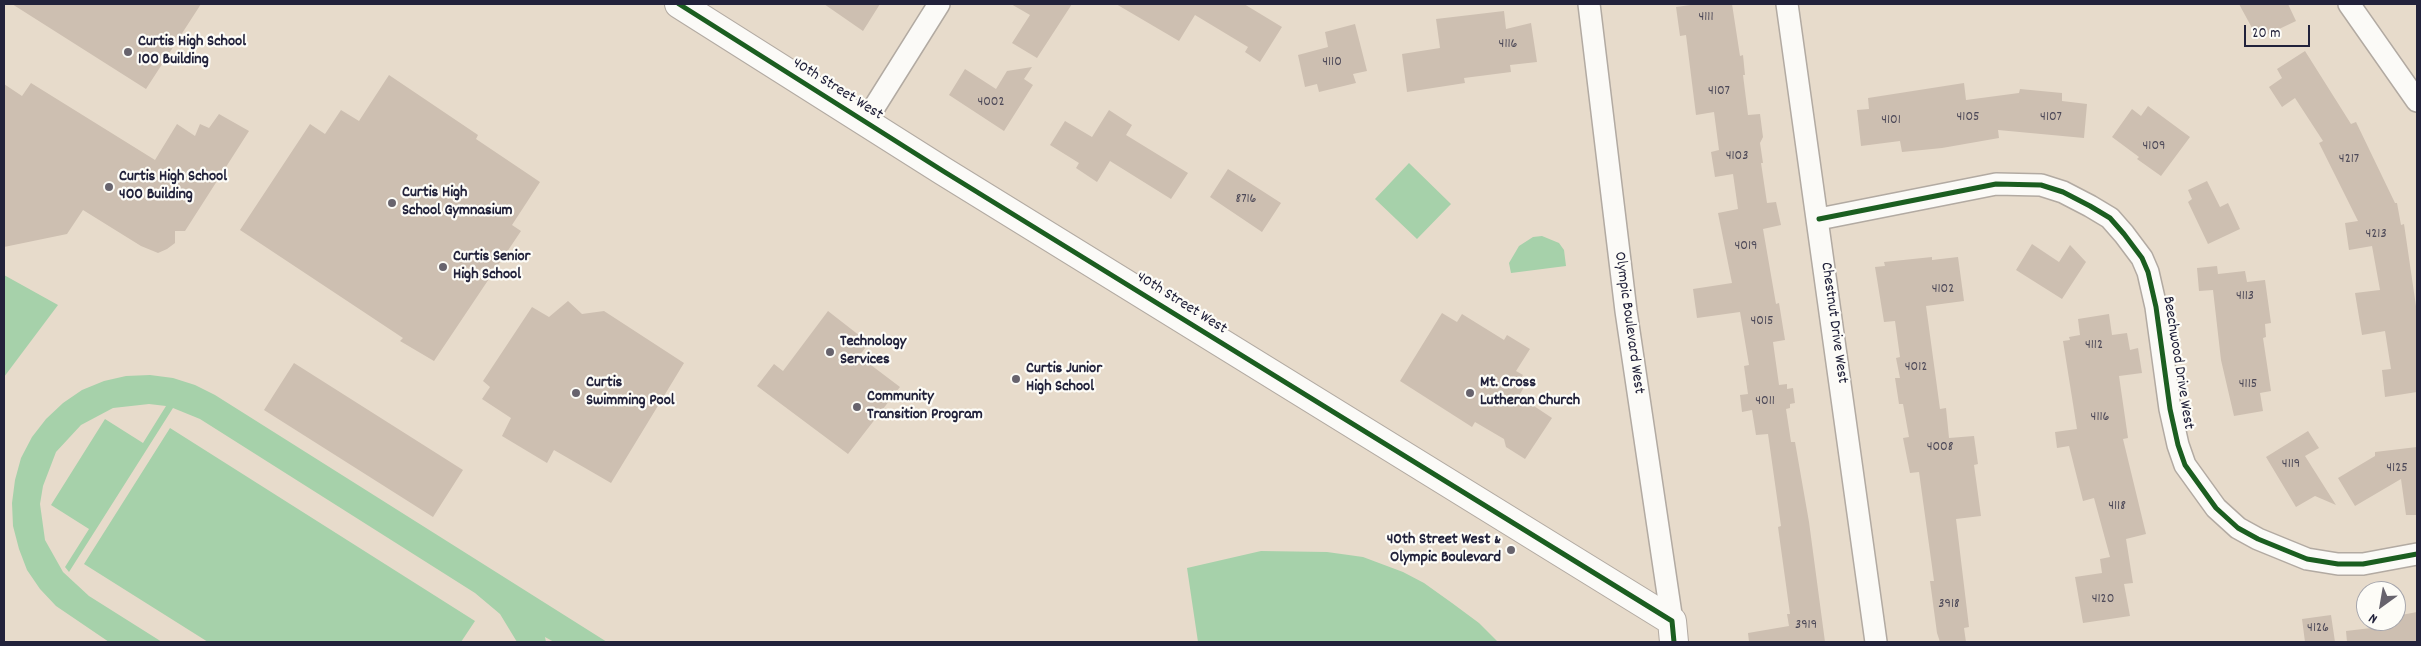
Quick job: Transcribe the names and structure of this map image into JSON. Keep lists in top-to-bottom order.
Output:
{
  "streets": {
    "street": [
      "40th Street West",
      "Olympic Boulevard West",
      "Chestnut Drive West",
      "Beechwood Drive West"
    ]
  },
  "crossings": [
    ["40th Street West", "Olympic Boulevard West"],
    ["Chestnut Drive West", "Beechwood Drive West"]
  ],
  "places": [
    "Curtis High School 100 Building",
    "Curtis High School 400 Building",
    "Curtis High School Gymnasium",
    "Curtis Senior High School",
    "Technology Services",
    "Curtis Junior High School",
    "Curtis Swimming Pool",
    "Mt. Cross Lutheran Church",
    "Community Transition Program",
    "40th Street West & Olympic Boulevard"
  ],
  "house_numbers": [
    "4111",
    "4116",
    "4110",
    "4107",
    "4002",
    "4105",
    "4107",
    "4101",
    "4109",
    "4103",
    "4217",
    "8716",
    "4213",
    "4019",
    "4102",
    "4113",
    "4015",
    "4112",
    "4012",
    "4115",
    "4011",
    "4116",
    "4008",
    "4119",
    "4125",
    "4118",
    "4120",
    "3918",
    "3919",
    "4126"
  ],
  "scale_bar": "20 m",
  "north": "bottom left"
}
